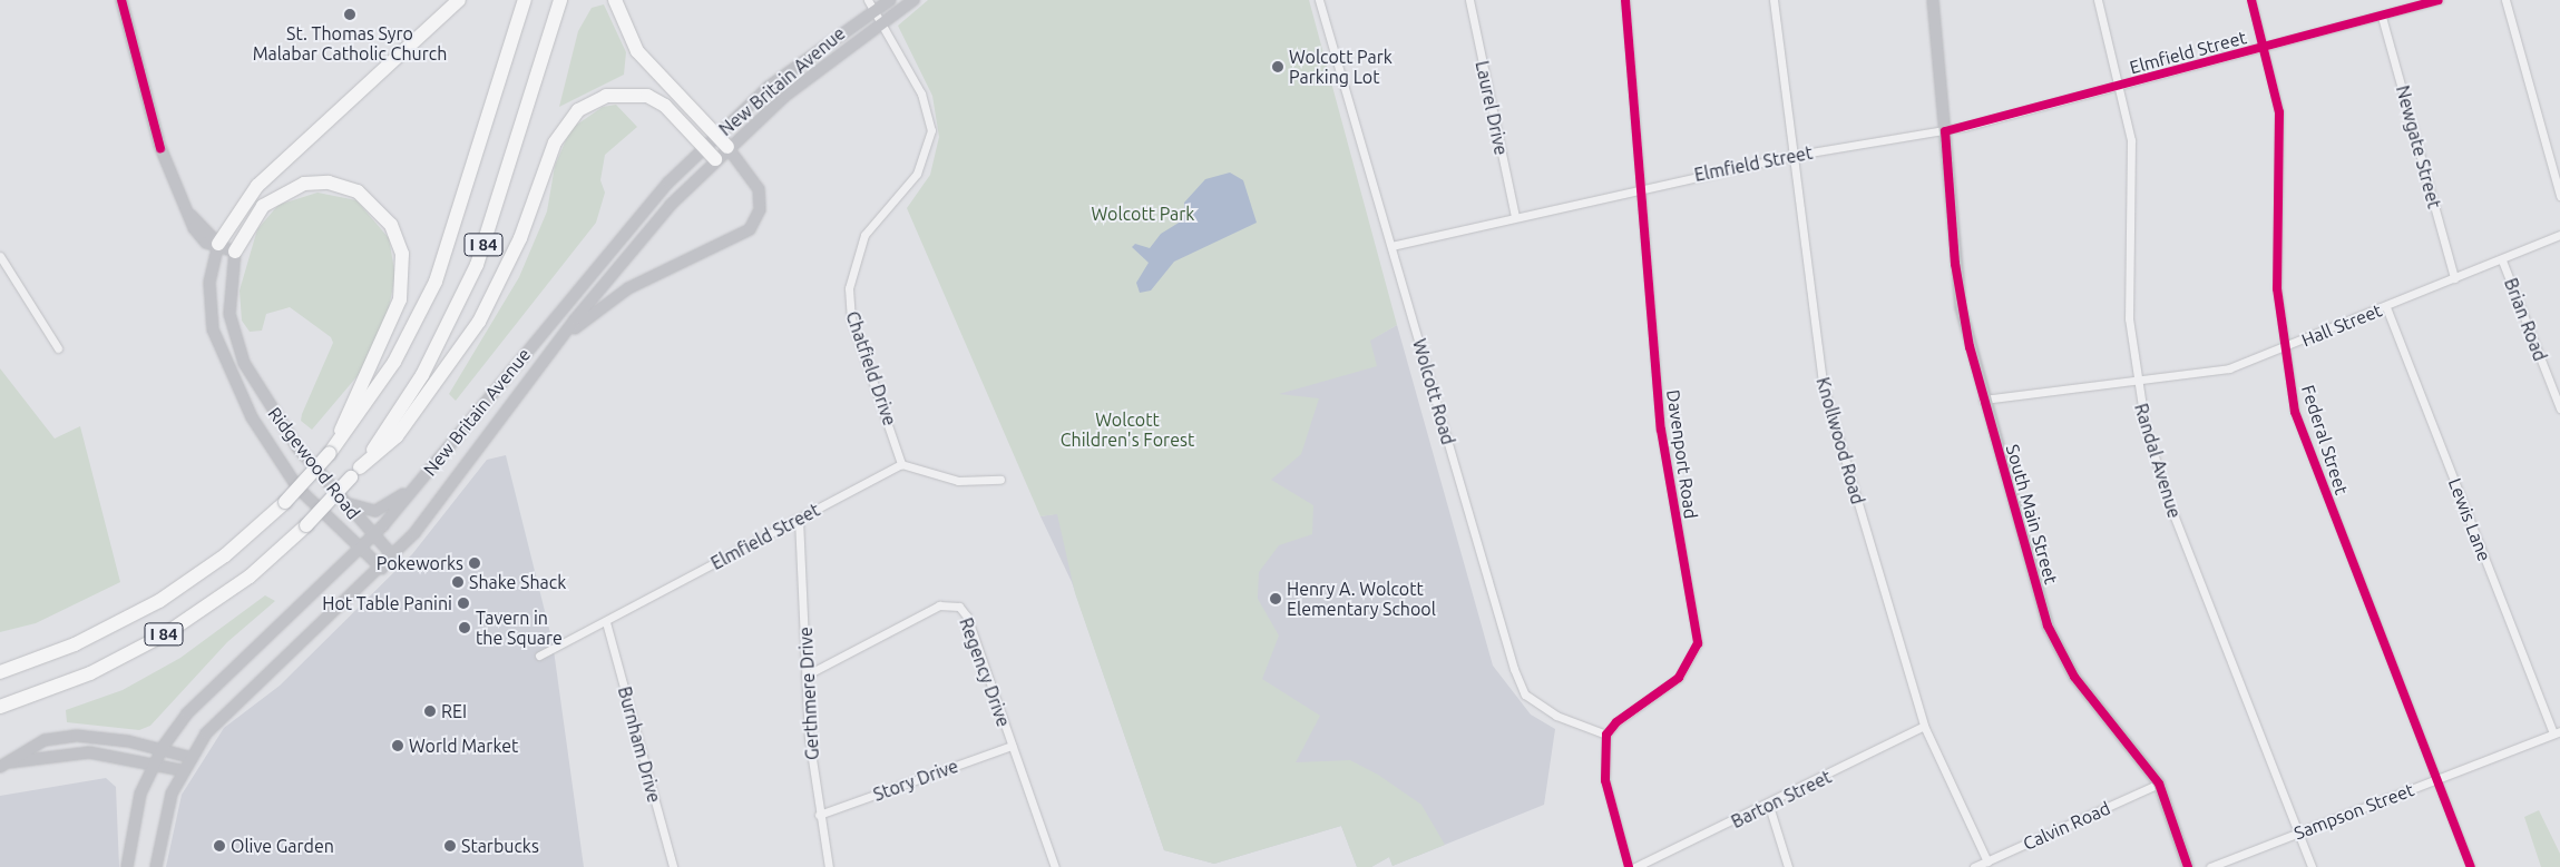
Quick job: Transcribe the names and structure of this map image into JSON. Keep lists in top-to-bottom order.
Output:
{
  "streets": {
    "highway": ["I 84"],
    "main road": ["New Britain Avenue", "Ridgewood Road", "South Main Street"],
    "street": [
      "Elmfield Street",
      "Laurel Drive",
      "Newgate Street",
      "Brian Road",
      "Hall Street",
      "Chatfield Drive",
      "Wolcott Road",
      "Federal Street",
      "Knollwood Road",
      "Davenport Road",
      "Randal Avenue",
      "Lewis Lane",
      "Regency Drive",
      "Gerthmere Drive",
      "Burnham Drive",
      "Story Drive",
      "Barton Street",
      "Sampson Street",
      "Calvin Road"
    ]
  },
  "crossings": [
    ["Elmfield Street", "Laurel Drive"],
    ["Elmfield Street", "Newgate Street"],
    ["Elmfield Street", "Chatfield Drive"],
    ["Elmfield Street", "Wolcott Road"],
    ["Elmfield Street", "Federal Street"],
    ["Elmfield Street", "Knollwood Road"],
    ["Elmfield Street", "Davenport Road"],
    ["Elmfield Street", "Randal Avenue"],
    ["Elmfield Street", "South Main Street"],
    ["Elmfield Street", "Gerthmere Drive"],
    ["Elmfield Street", "Burnham Drive"],
    ["New Britain Avenue", "Chatfield Drive"],
    ["New Britain Avenue", "Ridgewood Road"],
    ["Newgate Street", "Hall Street"],
    ["Brian Road", "Hall Street"],
    ["Hall Street", "Federal Street"],
    ["Hall Street", "Randal Avenue"],
    ["Hall Street", "South Main Street"],
    ["Hall Street", "Lewis Lane"],
    ["Wolcott Road", "Davenport Road"],
    ["Federal Street", "Sampson Street"],
    ["Knollwood Road", "Barton Street"],
    ["Knollwood Road", "Calvin Road"],
    ["Randal Avenue", "Sampson Street"],
    ["South Main Street", "Calvin Road"],
    ["Lewis Lane", "Sampson Street"],
    ["Regency Drive", "Gerthmere Drive"],
    ["Regency Drive", "Story Drive"],
    ["Gerthmere Drive", "Story Drive"]
  ],
  "parks": ["Wolcott Park", "Wolcott Children's Forest"],
  "places": [
    "St. Thomas Syro Malabar Catholic Church",
    "Wolcott Park Parking Lot",
    "Pokeworks",
    "Shake Shack",
    "Henry A. Wolcott Elementary School",
    "Hot Table Panini",
    "Tavern in the Square",
    "REI",
    "World Market",
    "Olive Garden",
    "Starbucks"
  ]
}
